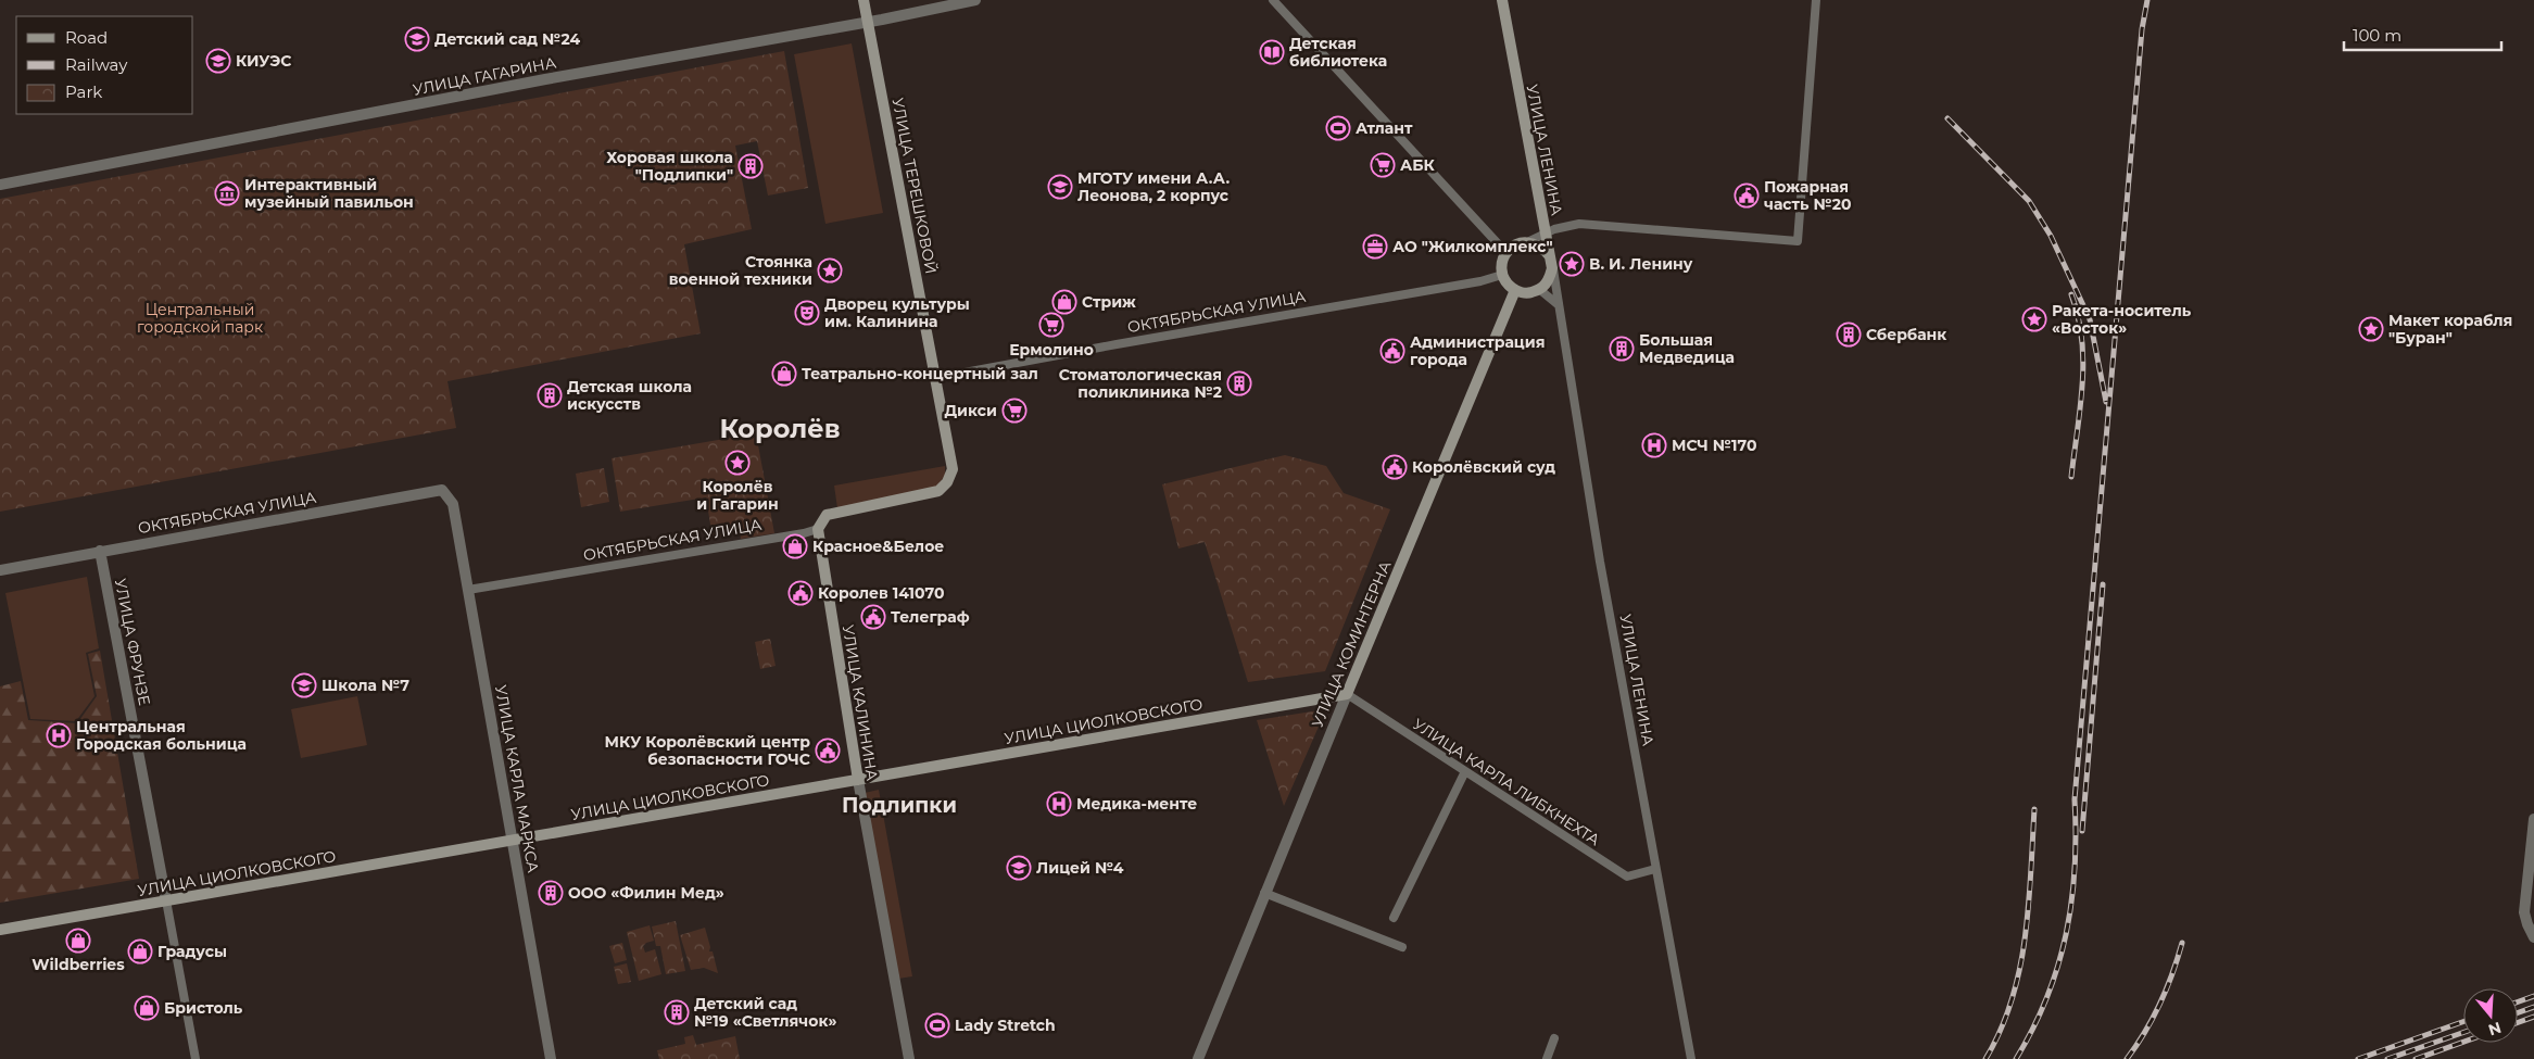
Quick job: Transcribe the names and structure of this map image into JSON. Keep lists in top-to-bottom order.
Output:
{
  "streets": {
    "main road": [
      "УЛИЦА ЛЕНИНА",
      "УЛИЦА ТЕРЕШКОВОЙ",
      "УЛИЦА КОМИНТЕРНА",
      "УЛИЦА КАЛИНИНА",
      "УЛИЦА ЦИОЛКОВСКОГО"
    ],
    "street": [
      "УЛИЦА ГАГАРИНА",
      "ОКТЯБРЬСКАЯ УЛИЦА",
      "УЛИЦА ФРУНЗЕ",
      "УЛИЦА КАРЛА МАРКСА",
      "УЛИЦА КАРЛА ЛИБКНЕХТА"
    ]
  },
  "crossings": [
    ["УЛИЦА ГАГАРИНА", "УЛИЦА ТЕРЕШКОВОЙ"],
    ["УЛИЦА ЛЕНИНА", "ОКТЯБРЬСКАЯ УЛИЦА"],
    ["УЛИЦА ЛЕНИНА", "УЛИЦА КОМИНТЕРНА"],
    ["УЛИЦА ЛЕНИНА", "УЛИЦА КАРЛА ЛИБКНЕХТА"],
    ["УЛИЦА ТЕРЕШКОВОЙ", "ОКТЯБРЬСКАЯ УЛИЦА"],
    ["УЛИЦА ТЕРЕШКОВОЙ", "УЛИЦА КАЛИНИНА"],
    ["ОКТЯБРЬСКАЯ УЛИЦА", "УЛИЦА ФРУНЗЕ"],
    ["ОКТЯБРЬСКАЯ УЛИЦА", "УЛИЦА КОМИНТЕРНА"],
    ["ОКТЯБРЬСКАЯ УЛИЦА", "УЛИЦА КАЛИНИНА"],
    ["ОКТЯБРЬСКАЯ УЛИЦА", "УЛИЦА КАРЛА МАРКСА"],
    ["УЛИЦА ФРУНЗЕ", "УЛИЦА ЦИОЛКОВСКОГО"],
    ["УЛИЦА КОМИНТЕРНА", "УЛИЦА ЦИОЛКОВСКОГО"],
    ["УЛИЦА КОМИНТЕРНА", "УЛИЦА КАРЛА ЛИБКНЕХТА"],
    ["УЛИЦА КАЛИНИНА", "УЛИЦА ЦИОЛКОВСКОГО"],
    ["УЛИЦА ЦИОЛКОВСКОГО", "УЛИЦА КАРЛА МАРКСА"],
    ["УЛИЦА ЦИОЛКОВСКОГО", "УЛИЦА КАРЛА ЛИБКНЕХТА"]
  ],
  "districts": ["Королёв", "Подлипки"],
  "parks": ["Центральный городской парк"],
  "places": {
    "school or university": [
      "Детский сад №24",
      "КИУЭС",
      "МГОТУ имени А.А. Леонова, 2 корпус",
      "Школа №7",
      "Лицей №4"
    ],
    "library": ["Детская библиотека"],
    "sports": ["Атлант", "Lady Stretch"],
    "supermarket": ["АБК", "Ермолино", "Дикси"],
    "building": [
      "Хоровая школа \"Подлипки\"",
      "Сбербанк",
      "Большая Медведица",
      "Стоматологическая поликлиника №2",
      "Детская школа искусств",
      "ООО «Филин Мед»",
      "Детский сад №19 «Светлячок»"
    ],
    "museum": ["Интерактивный музейный павильон"],
    "public building": [
      "Пожарная часть №20",
      "Администрация города",
      "Королёвский суд",
      "Королев 141070",
      "Телеграф",
      "МКУ Королёвский центр безопасности ГОЧС"
    ],
    "office": ["АО \"Жилкомплекс\""],
    "place": [
      "В. И. Ленину",
      "Стоянка военной техники",
      "Ракета-носитель «Восток»",
      "Макет корабля \"Буран\"",
      "Королёв и Гагарин"
    ],
    "shop": [
      "Стриж",
      "Театрально-концертный зал",
      "Красное&Белое",
      "Wildberries",
      "Градусы",
      "Бристоль"
    ],
    "theatre": ["Дворец культуры им. Калинина"],
    "hospital": ["МСЧ №170", "Центральная Городская больница", "Медика-менте"]
  },
  "legend": ["Road", "Railway", "Park"],
  "scale_bar": "100 m",
  "north": "bottom"
}
